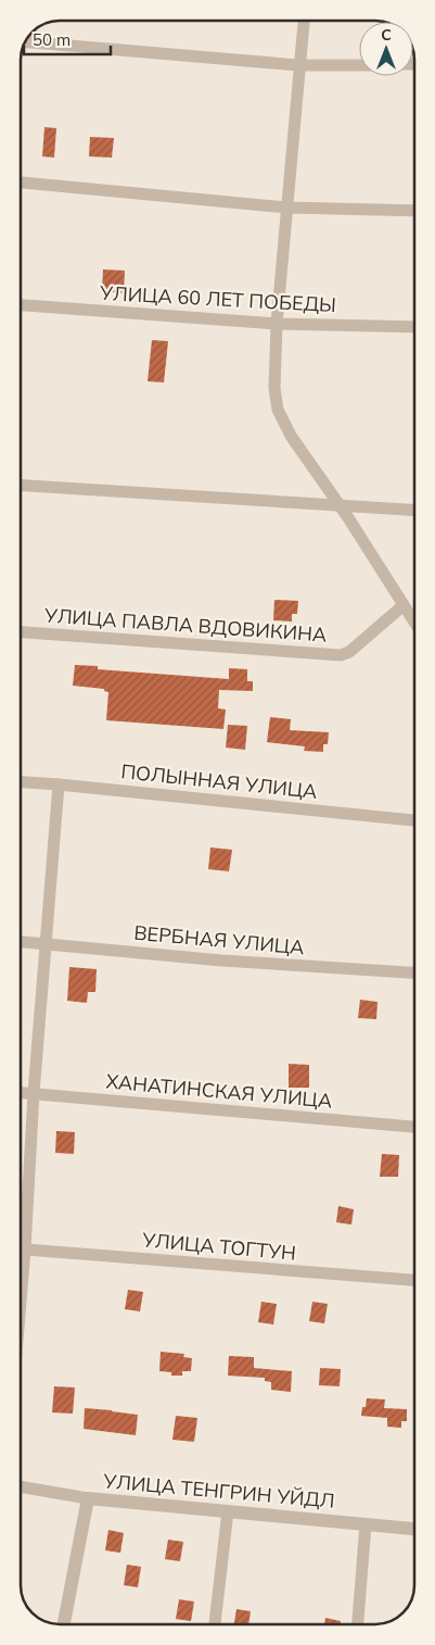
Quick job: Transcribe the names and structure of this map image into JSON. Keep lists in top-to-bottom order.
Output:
{
  "streets": {
    "street": [
      "УЛИЦА 60 ЛЕТ ПОБЕДЫ",
      "УЛИЦА ПАВЛА ВДОВИКИНА",
      "ПОЛЫННАЯ УЛИЦА",
      "ВЕРБНАЯ УЛИЦА",
      "ХАНАТИНСКАЯ УЛИЦА",
      "УЛИЦА ТОГТУН",
      "УЛИЦА ТЕНГРИН УЙДЛ"
    ]
  },
  "scale_bar": "50 m",
  "north": "top"
}
